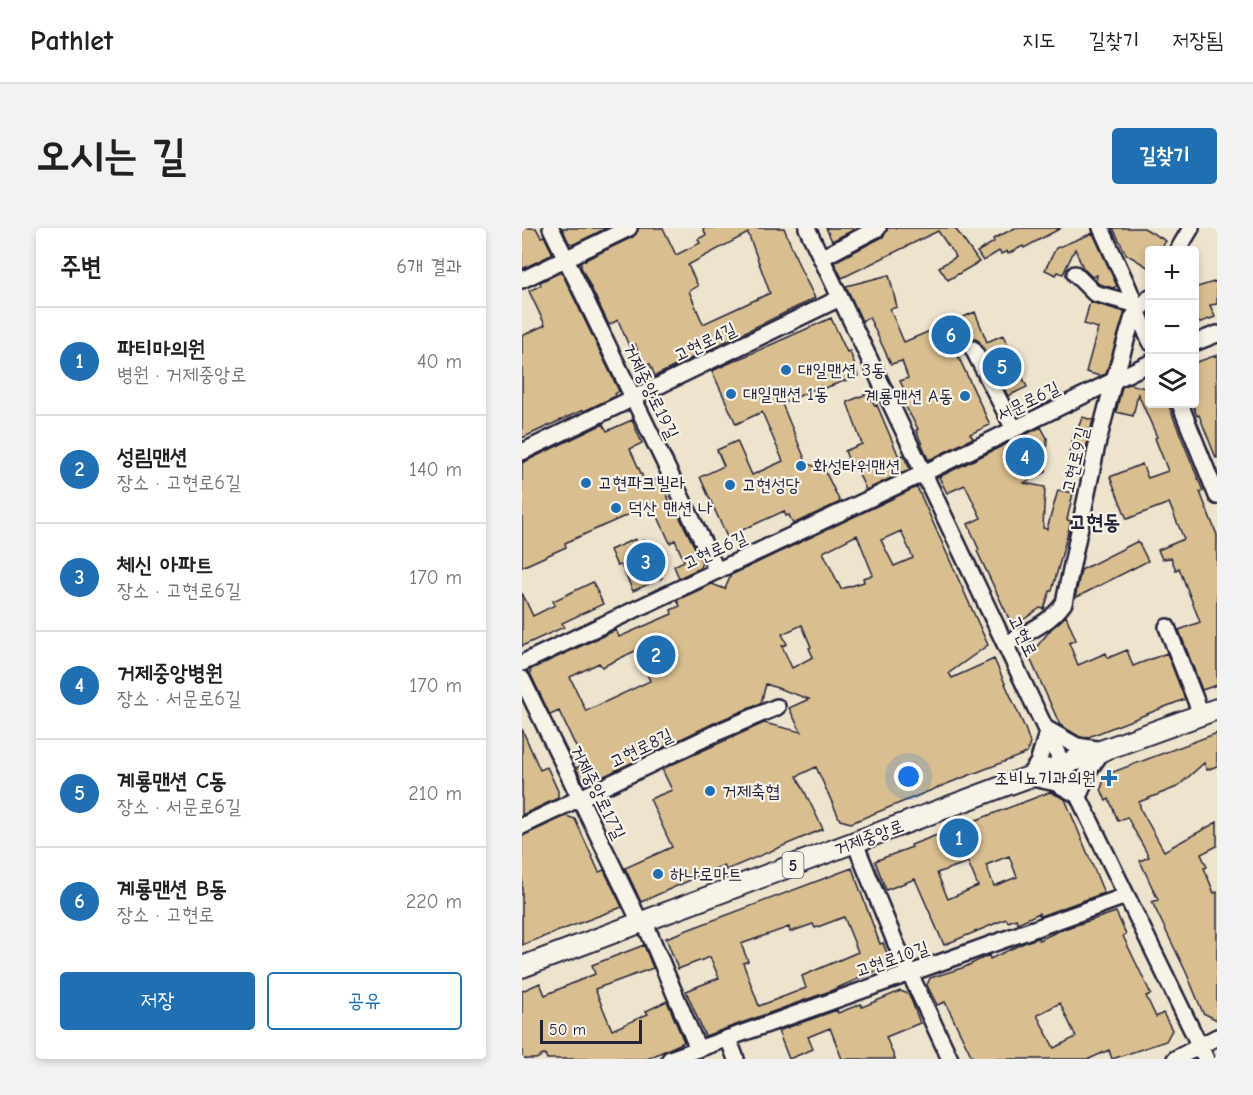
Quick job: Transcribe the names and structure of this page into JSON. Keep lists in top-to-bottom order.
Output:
{
  "streets": {
    "main road": ["거제중앙로", "5"],
    "street": [
      "고현로4길",
      "거제중앙로19길",
      "서문로6길",
      "고현로9길",
      "고현로6길",
      "고현로",
      "고현로8길",
      "거제중앙로17길",
      "고현로10길"
    ]
  },
  "crossings": [
    ["고현로4길", "거제중앙로19길"],
    ["고현로4길", "고현로"],
    ["거제중앙로19길", "고현로6길"],
    ["서문로6길", "고현로9길"],
    ["서문로6길", "고현로6길"],
    ["서문로6길", "고현로"],
    ["고현로9길", "고현로"],
    ["고현로6길", "고현로"],
    ["고현로", "거제중앙로"],
    ["고현로", "고현로10길"],
    ["고현로8길", "거제중앙로17길"],
    ["거제중앙로17길", "거제중앙로"],
    ["거제중앙로17길", "고현로10길"]
  ],
  "districts": ["고현동"],
  "places": {
    "other": [
      "대일맨션 3동",
      "대일맨션 1동",
      "계룡맨션 A동",
      "화성타워맨션",
      "고현파크빌라",
      "고현성당",
      "덕산 맨션 나",
      "거제축협",
      "하나로마트"
    ],
    "health": ["조비뇨기과의원"]
  },
  "scale_bar": "50 m",
  "page": {
    "header": "Pathlet",
    "nav": ["지도", "길찾기", "저장됨"],
    "buttons": [
      "길찾기",
      ["저장", "공유"]
    ],
    "title": "오시는 길",
    "heading": ["주변", "6개 결과"],
    "map_buttons": ["+", "−"],
    "list": [
      {
        "mark": "1",
        "name": "파티마의원",
        "note": "병원 · 거제중앙로",
        "value": "40 m"
      },
      {
        "mark": "2",
        "name": "성림맨션",
        "note": "장소 · 고현로6길",
        "value": "140 m"
      },
      {
        "mark": "3",
        "name": "체신 아파트",
        "note": "장소 · 고현로6길",
        "value": "170 m"
      },
      {
        "mark": "4",
        "name": "거제중앙병원",
        "note": "장소 · 서문로6길",
        "value": "170 m"
      },
      {
        "mark": "5",
        "name": "계룡맨션 C동",
        "note": "장소 · 서문로6길",
        "value": "210 m"
      },
      {
        "mark": "6",
        "name": "계룡맨션 B동",
        "note": "장소 · 고현로",
        "value": "220 m"
      }
    ],
    "pins": [
      "6",
      "5",
      "4",
      "3",
      "2",
      "1"
    ],
    "scale": "50 m"
  }
}
